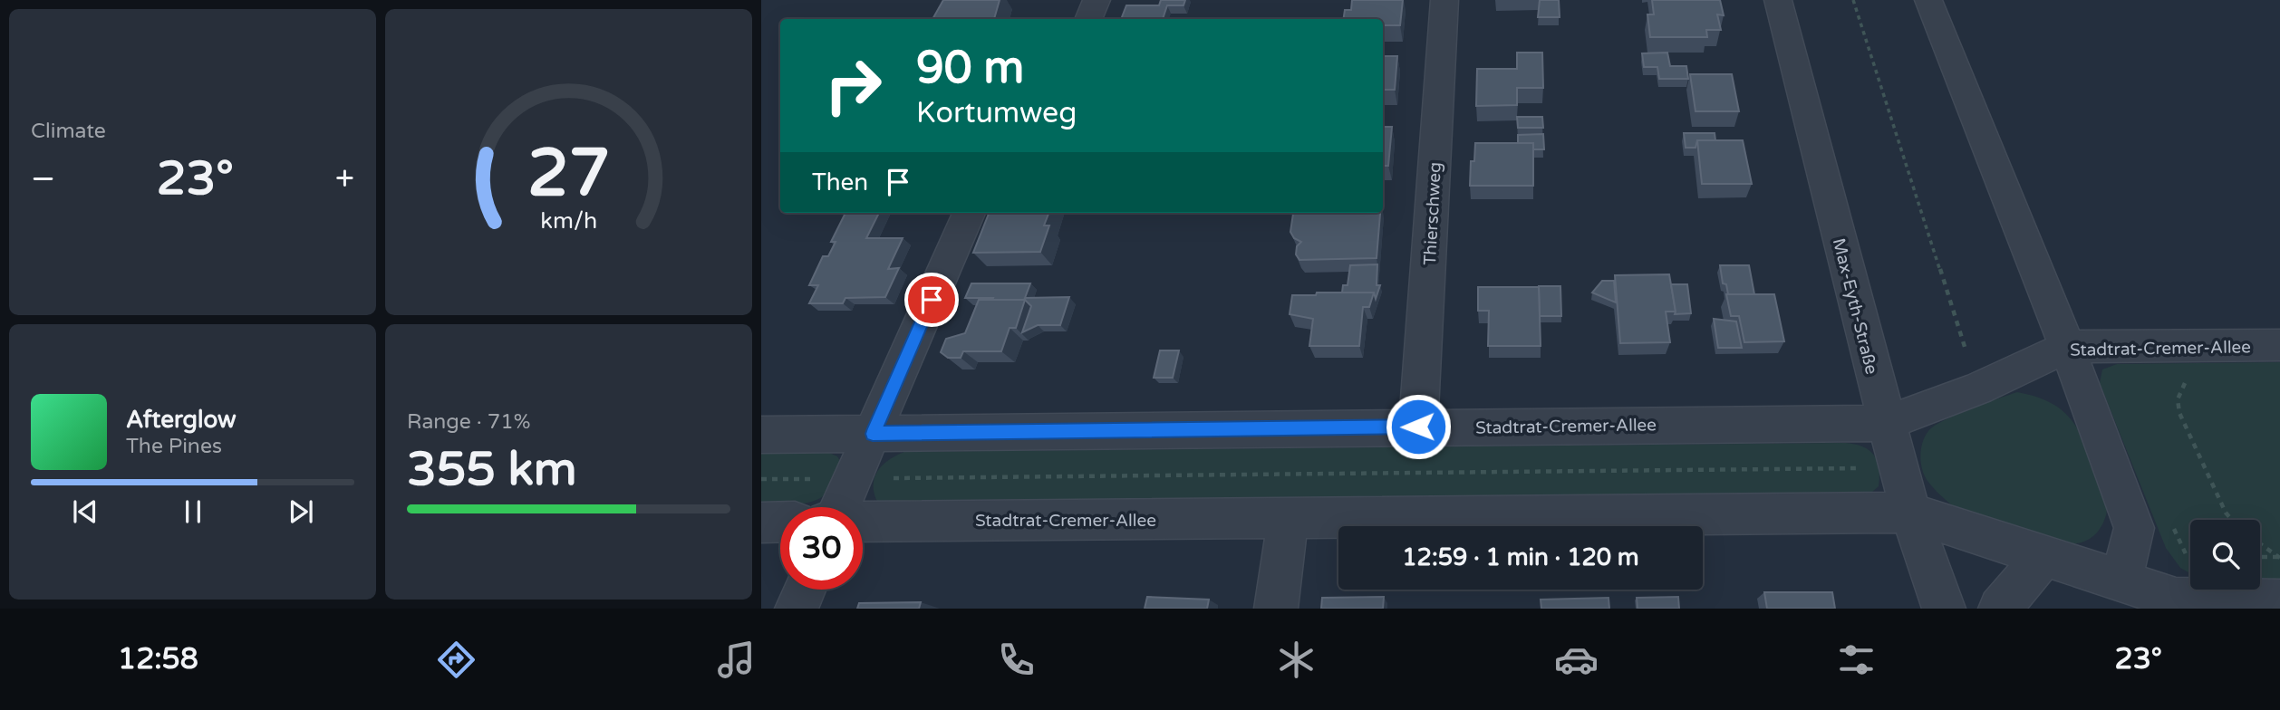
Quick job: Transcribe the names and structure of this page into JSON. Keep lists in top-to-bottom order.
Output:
{
  "streets": {
    "street": ["Thierschweg", "Max-Eyth-Straße", "Stadtrat-Cremer-Allee"]
  },
  "crossings": [
    ["Thierschweg", "Stadtrat-Cremer-Allee"],
    ["Max-Eyth-Straße", "Stadtrat-Cremer-Allee"]
  ],
  "page": {
    "tile": [
      "Climate",
      ["Range · 71%", "355 km"]
    ],
    "turn": ["90 m", "Kortumweg"],
    "then": "Then",
    "heat": ["−", "23°", "+"],
    "song": ["Afterglow", "The Pines"],
    "limit": "30",
    "trip": "12:59 · 1 min · 120 m",
    "tabs": ["12:58", "23°"],
    "gauge": ["27", "km/h"]
  }
}
